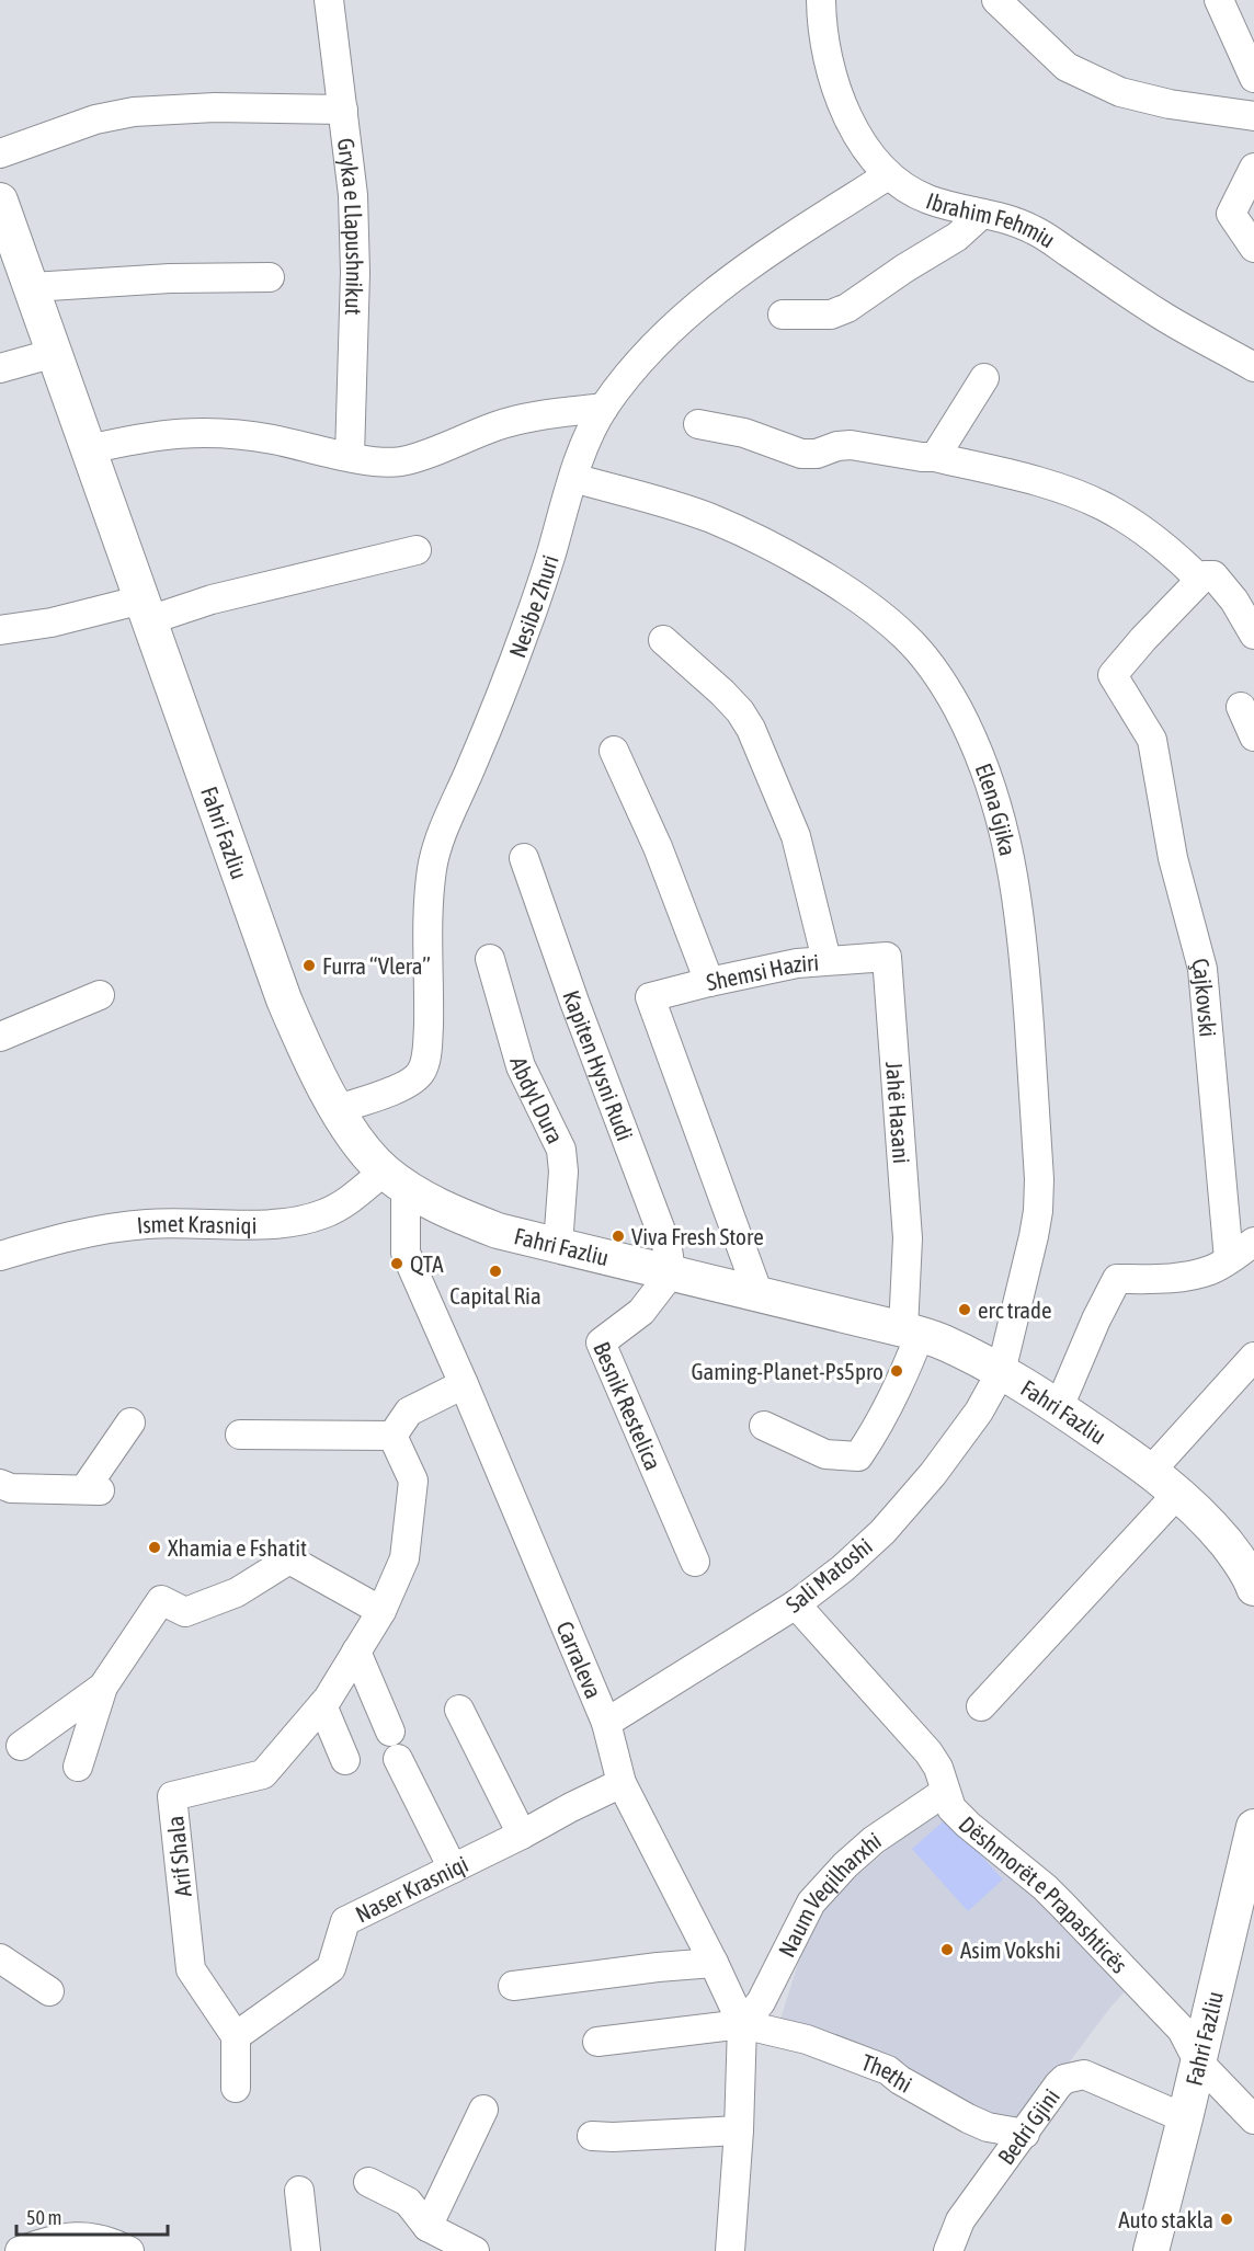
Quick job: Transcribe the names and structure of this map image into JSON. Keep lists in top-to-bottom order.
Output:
{
  "streets": {
    "main road": ["Fahri Fazliu"],
    "street": [
      "Ibrahim Fehmiu",
      "Gryka e Llapushnikut",
      "Nesibe Zhuri",
      "Elena Gjika",
      "Shemsi Haziri",
      "Çajkovski",
      "Kapiten Hysni Rudi",
      "Abdyl Dura",
      "Jahë Hasani",
      "Ismet Krasniqi",
      "Besnik Restelica",
      "Sali Matoshi",
      "Carraleva",
      "Arif Shala",
      "Naser Krasniqi",
      "Dëshmorët e Prapashticës",
      "Naum Veqilharxhi",
      "Thethi",
      "Bedri Gjini"
    ]
  },
  "crossings": [
    ["Ibrahim Fehmiu", "Nesibe Zhuri"],
    ["Nesibe Zhuri", "Elena Gjika"],
    ["Nesibe Zhuri", "Fahri Fazliu"],
    ["Elena Gjika", "Fahri Fazliu"],
    ["Elena Gjika", "Sali Matoshi"],
    ["Fahri Fazliu", "Shemsi Haziri"],
    ["Fahri Fazliu", "Kapiten Hysni Rudi"],
    ["Fahri Fazliu", "Abdyl Dura"],
    ["Fahri Fazliu", "Jahë Hasani"],
    ["Fahri Fazliu", "Ismet Krasniqi"],
    ["Fahri Fazliu", "Besnik Restelica"],
    ["Fahri Fazliu", "Sali Matoshi"],
    ["Fahri Fazliu", "Carraleva"],
    ["Fahri Fazliu", "Dëshmorët e Prapashticës"],
    ["Fahri Fazliu", "Bedri Gjini"],
    ["Shemsi Haziri", "Jahë Hasani"],
    ["Kapiten Hysni Rudi", "Besnik Restelica"],
    ["Ismet Krasniqi", "Carraleva"],
    ["Sali Matoshi", "Carraleva"],
    ["Sali Matoshi", "Dëshmorët e Prapashticës"],
    ["Carraleva", "Naser Krasniqi"],
    ["Carraleva", "Naum Veqilharxhi"],
    ["Carraleva", "Thethi"],
    ["Arif Shala", "Naser Krasniqi"],
    ["Dëshmorët e Prapashticës", "Naum Veqilharxhi"],
    ["Naum Veqilharxhi", "Thethi"],
    ["Thethi", "Bedri Gjini"]
  ],
  "places": [
    "Furra “Vlera”",
    "Viva Fresh Store",
    "QTA",
    "Capital Ria",
    "erc trade",
    "Gaming-Planet-Ps5pro",
    "Xhamia e Fshatit",
    "Asim Vokshi",
    "Auto stakla"
  ],
  "scale_bar": "50 m"
}
